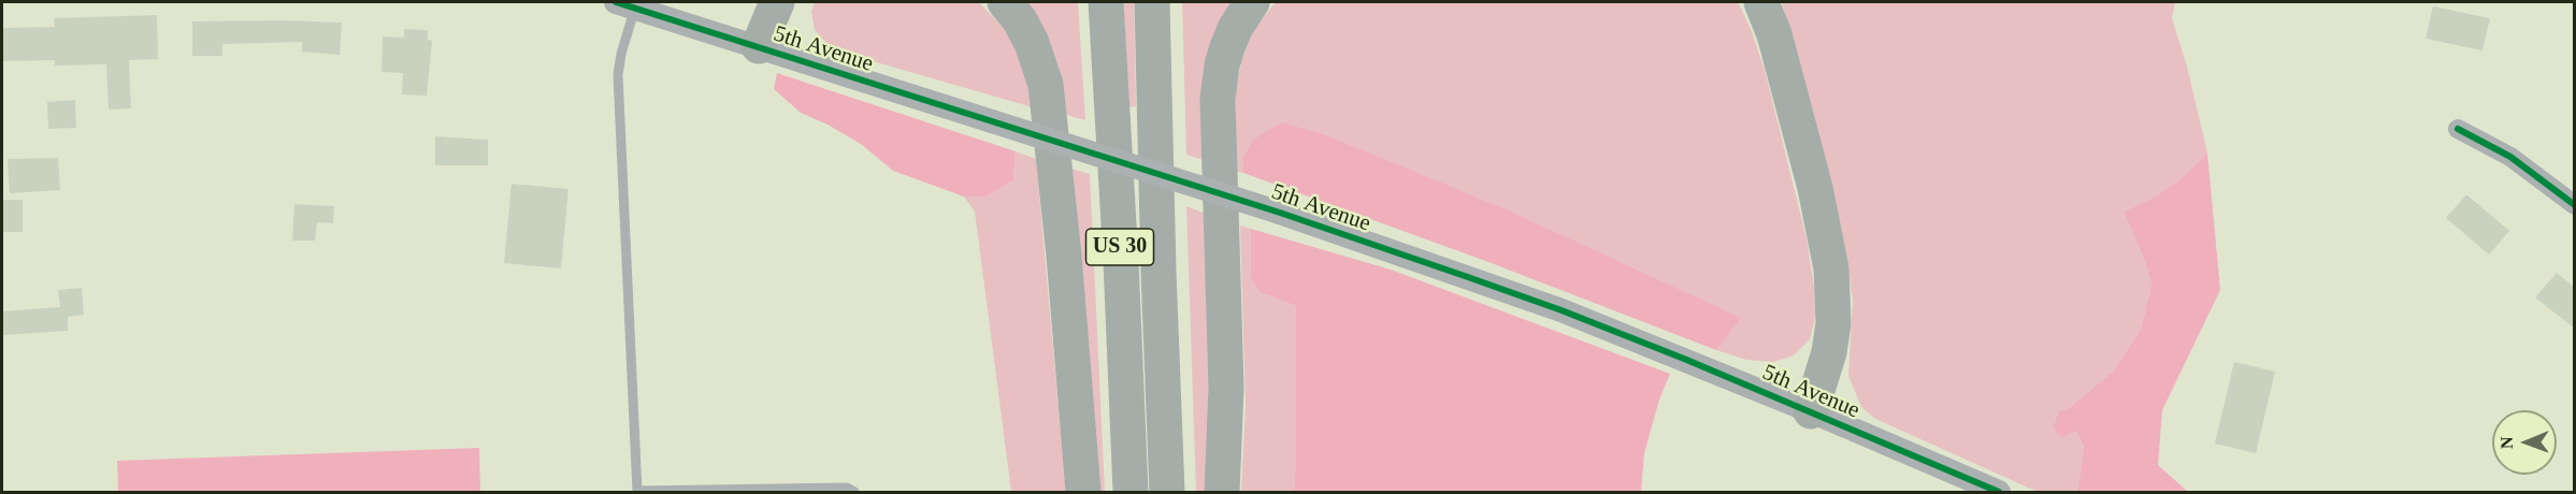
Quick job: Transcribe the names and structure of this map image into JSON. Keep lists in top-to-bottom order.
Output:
{
  "streets": {
    "highway": ["US 30"],
    "street": ["5th Avenue"]
  },
  "north": "left"
}
